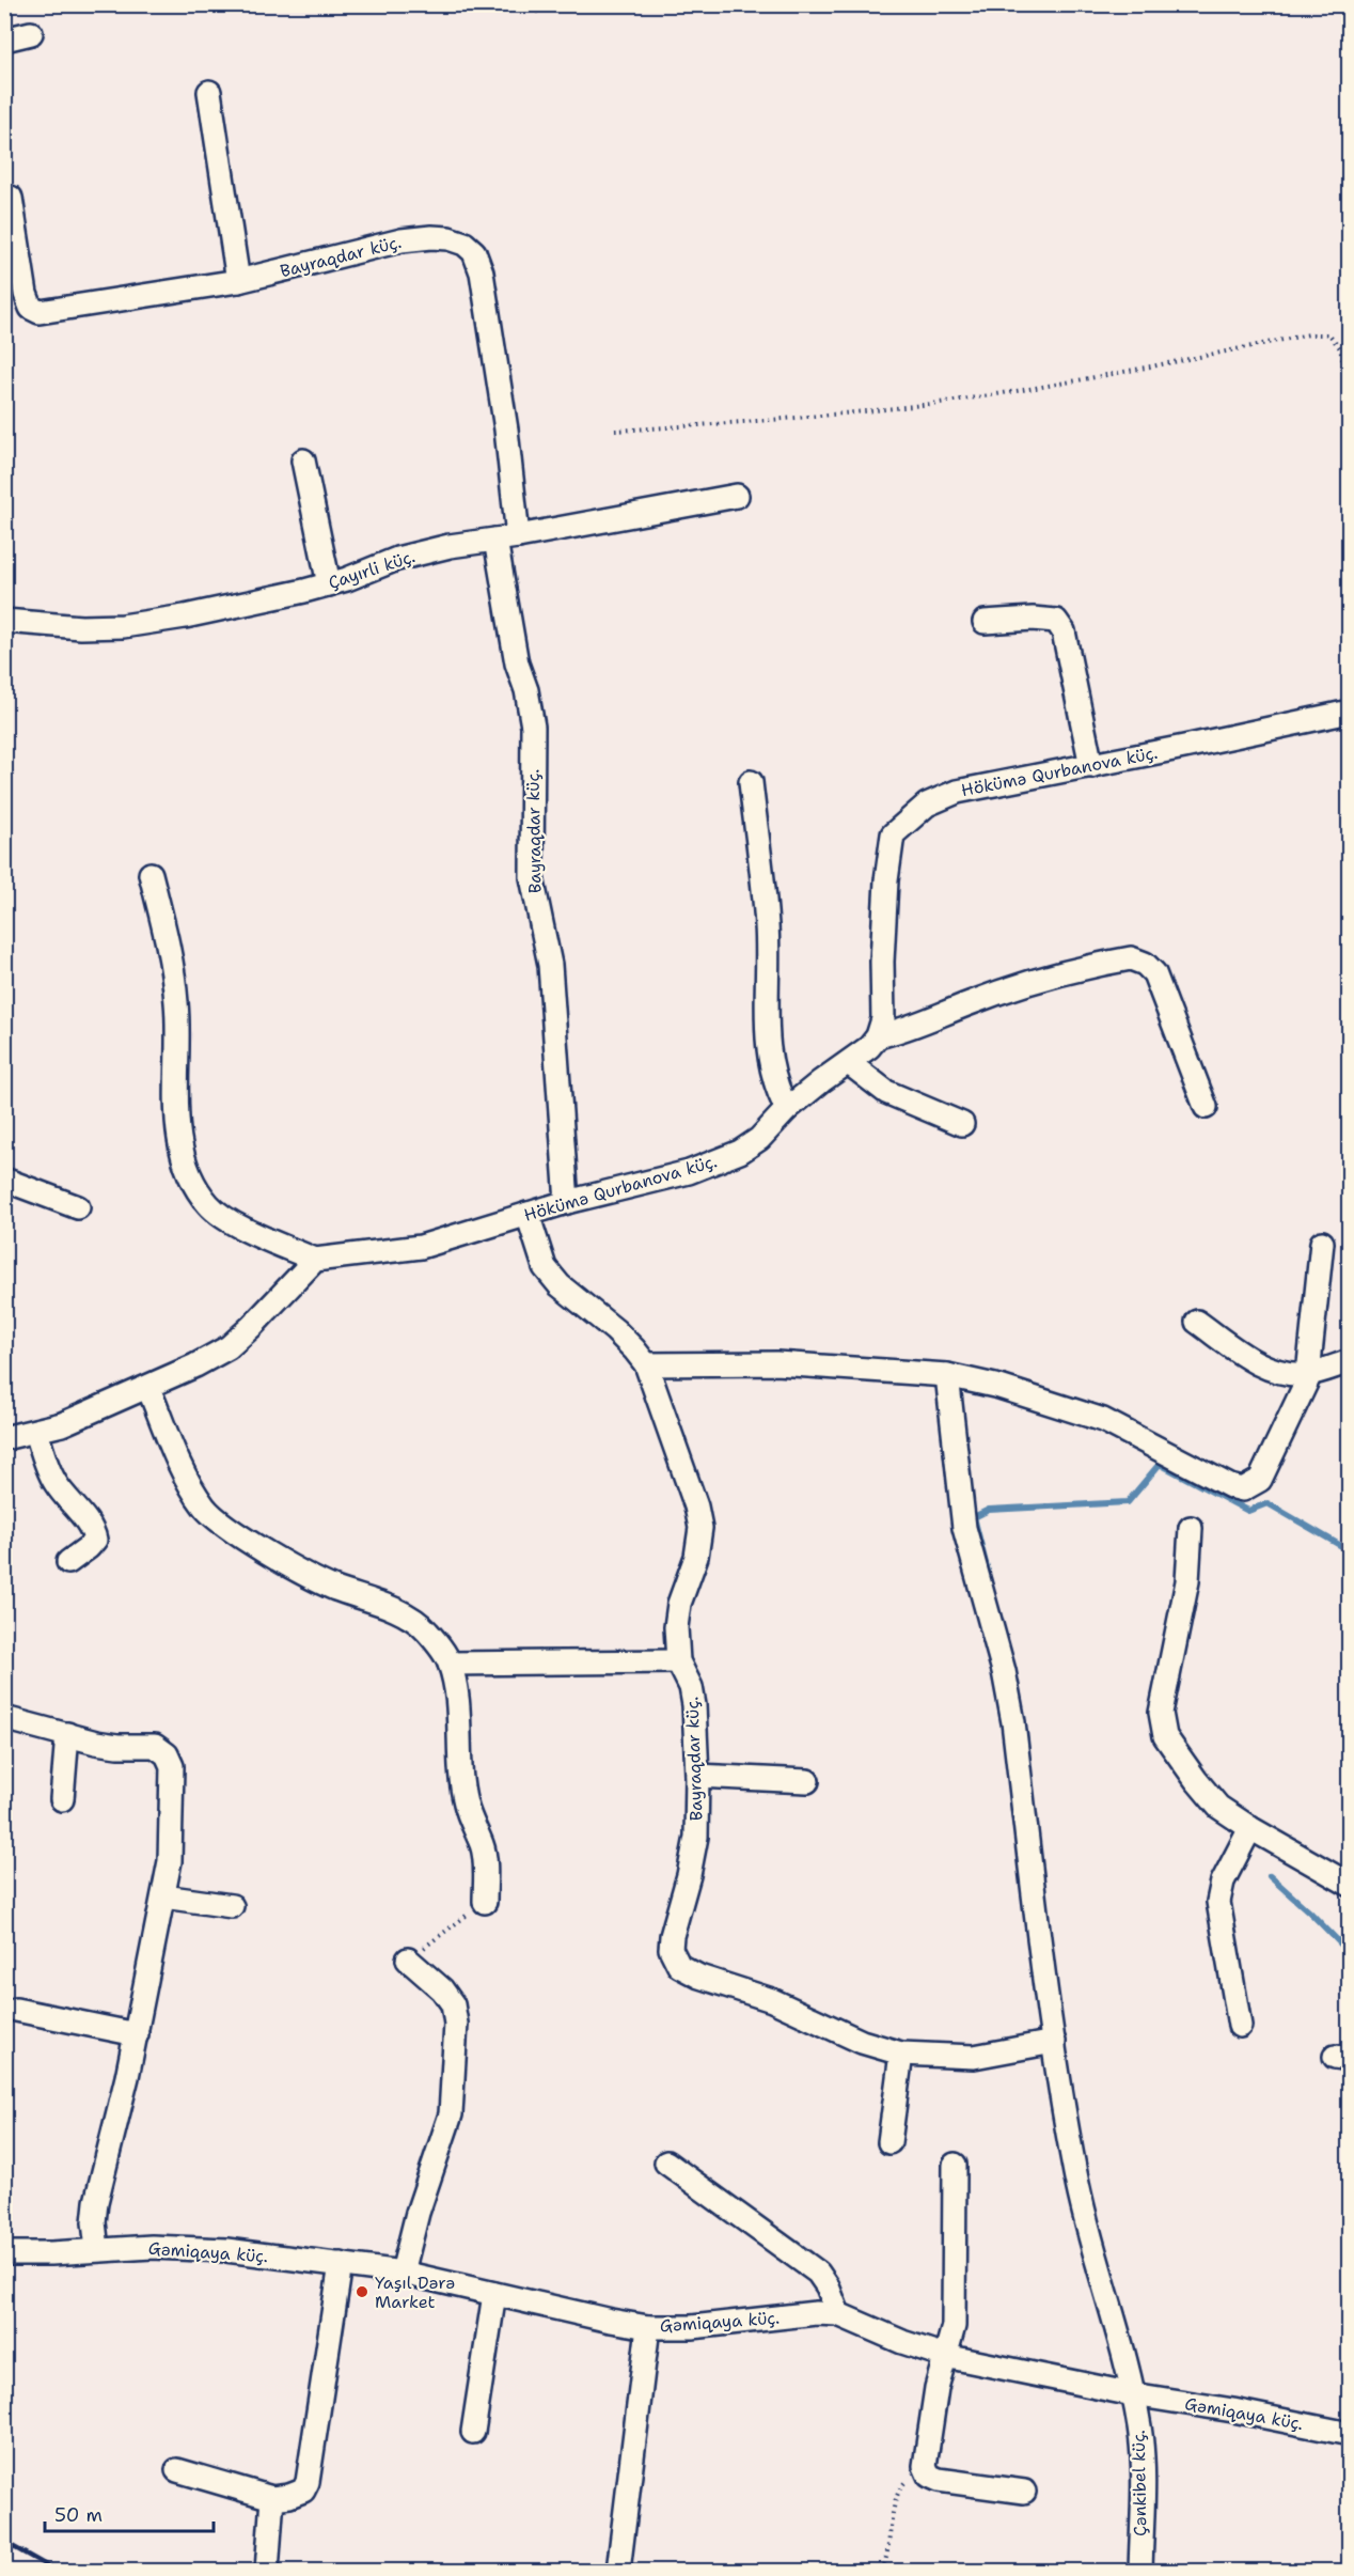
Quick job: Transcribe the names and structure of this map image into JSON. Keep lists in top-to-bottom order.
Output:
{
  "streets": {
    "street": [
      "Bayraqdar küç.",
      "Çayırli küç.",
      "Hökümə Qurbanova küç.",
      "Gəmiqaya küç.",
      "Çənkibel küç."
    ]
  },
  "crossings": [
    ["Bayraqdar küç.", "Çayırli küç."],
    ["Bayraqdar küç.", "Hökümə Qurbanova küç."],
    ["Bayraqdar küç.", "Çənkibel küç."],
    ["Gəmiqaya küç.", "Çənkibel küç."]
  ],
  "places": ["Yaşıl Dərə Market"],
  "scale_bar": "50 m"
}
